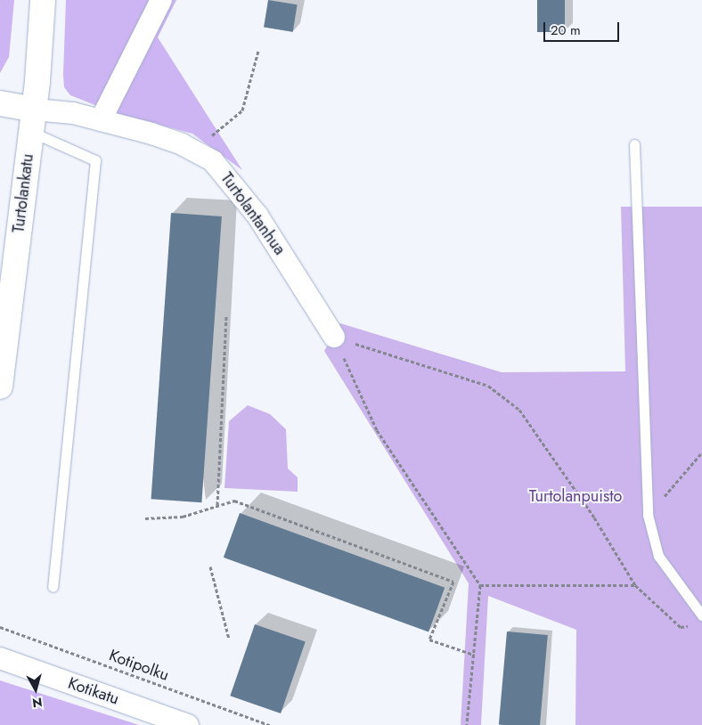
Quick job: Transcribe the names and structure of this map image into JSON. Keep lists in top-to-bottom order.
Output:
{
  "streets": {
    "main road": ["Turtolankatu"],
    "street": ["Turtolantanhua", "Kotikatu"],
    "path": ["Kotipolku"]
  },
  "crossings": [
    ["Turtolankatu", "Turtolantanhua"]
  ],
  "parks": ["Turtolanpuisto"],
  "scale_bar": "20 m",
  "north": "bottom"
}
